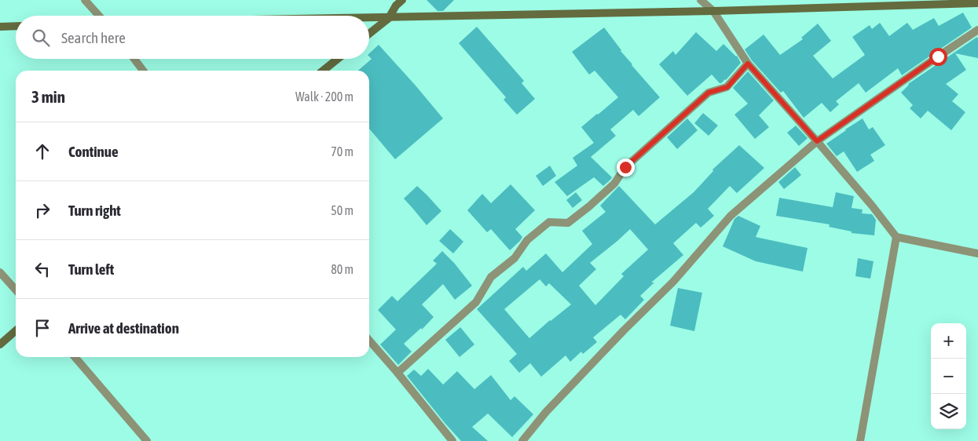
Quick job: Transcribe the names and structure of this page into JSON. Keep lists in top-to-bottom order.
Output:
{
  "page": {
    "search": "Search here",
    "heading": ["3 min", "Walk · 200 m"],
    "list": [
      ["Continue", "70 m"],
      ["Turn right", "50 m"],
      ["Turn left", "80 m"],
      "Arrive at destination"
    ],
    "map_buttons": ["+", "−"]
  }
}
